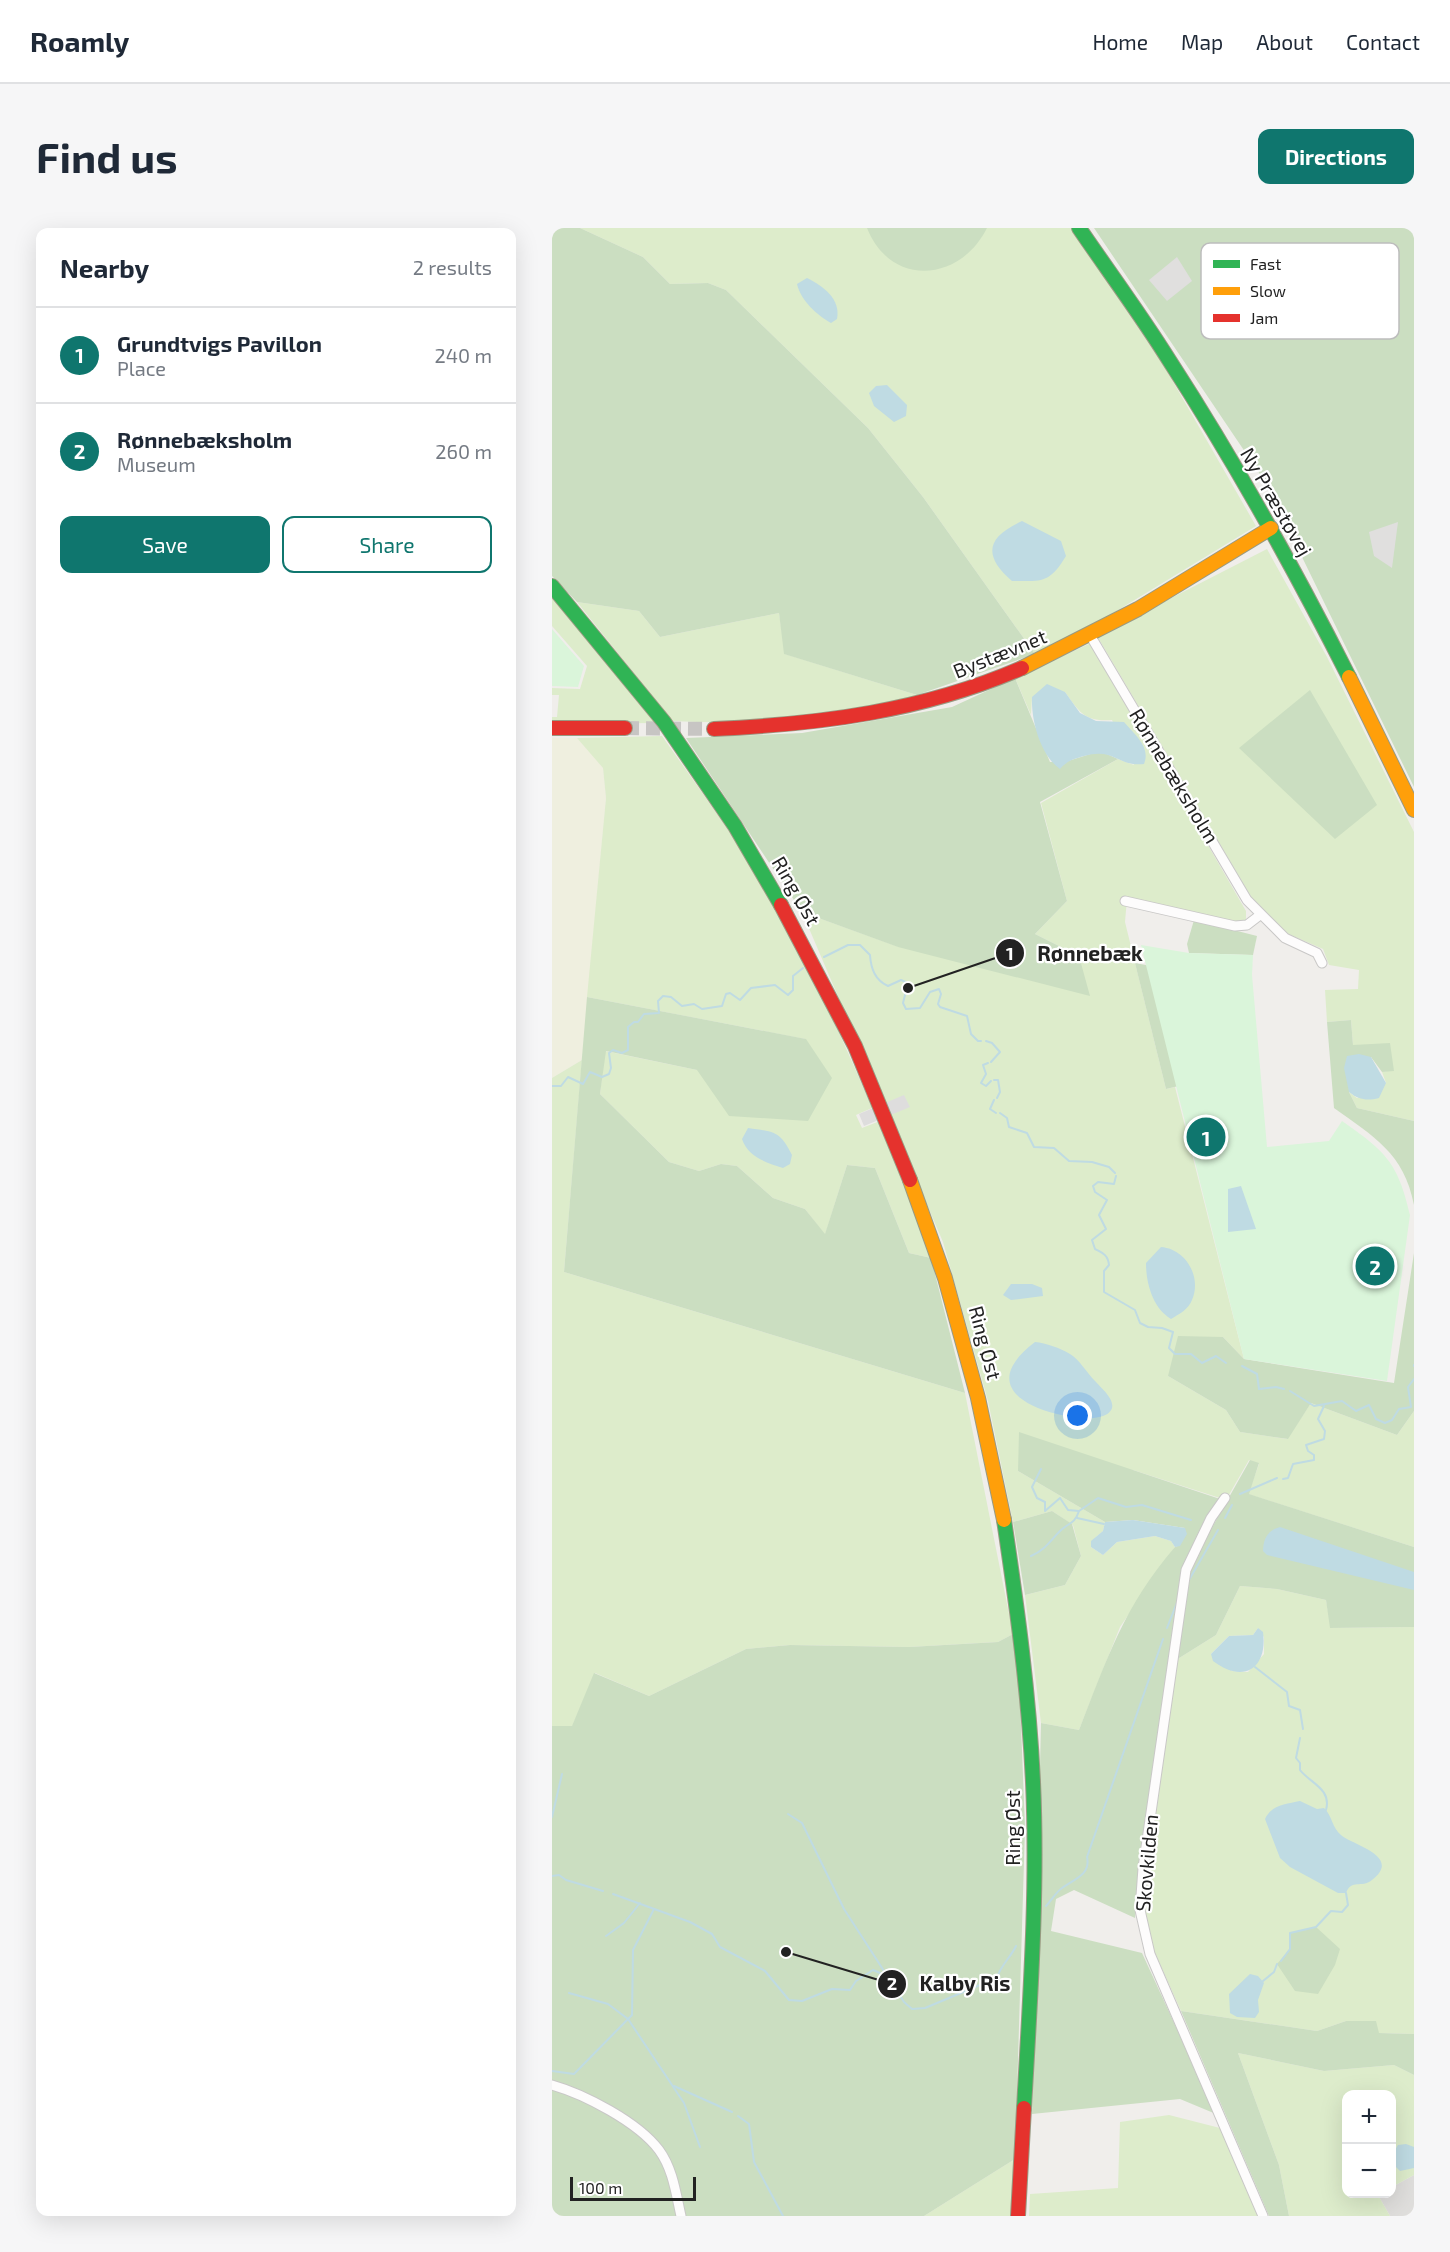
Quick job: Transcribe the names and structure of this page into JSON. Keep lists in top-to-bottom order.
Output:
{
  "streets": {
    "main road": ["Ny Præstøvej", "Bystævnet", "Ring Øst"],
    "street": ["Rønnebæksholm", "Skovkilden"]
  },
  "crossings": [
    ["Ny Præstøvej", "Bystævnet"],
    ["Bystævnet", "Rønnebæksholm"]
  ],
  "places": ["Rønnebæk", "Kalby Ris"],
  "legend": ["Fast", "Slow", "Jam"],
  "scale_bar": "100 m",
  "page": {
    "header": "Roamly",
    "nav": [
      "Home",
      "Map",
      "About",
      "Contact"
    ],
    "buttons": [
      "Directions",
      ["Save", "Share"]
    ],
    "title": "Find us",
    "heading": ["Nearby", "2 results"],
    "list": [
      {
        "mark": "1",
        "name": "Grundtvigs Pavillon",
        "note": "Place",
        "value": "240 m"
      },
      {
        "mark": "2",
        "name": "Rønnebæksholm",
        "note": "Museum",
        "value": "260 m"
      }
    ],
    "pins": ["1", "2"],
    "map_buttons": ["+", "−"],
    "scale": "100 m"
  }
}
